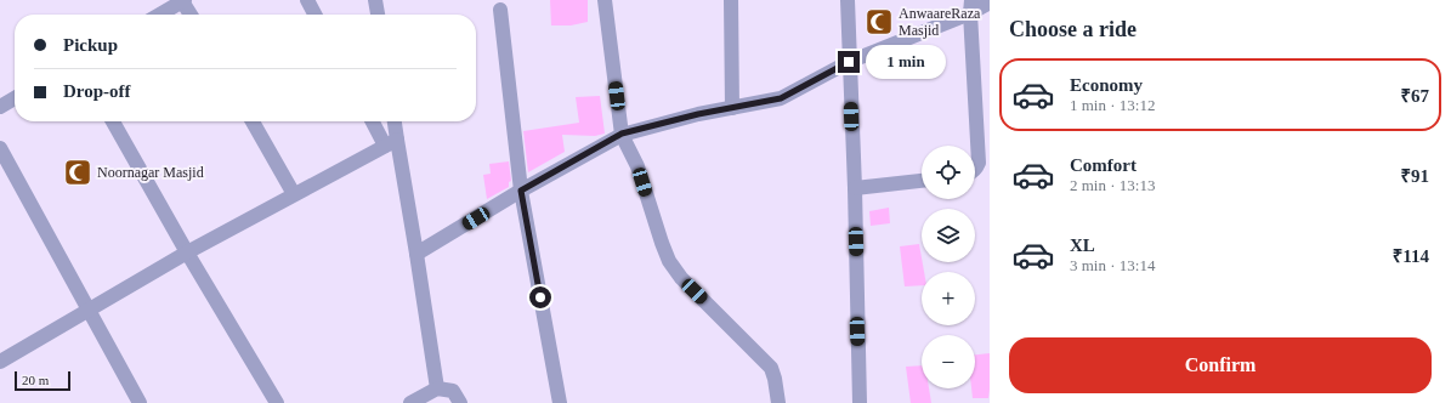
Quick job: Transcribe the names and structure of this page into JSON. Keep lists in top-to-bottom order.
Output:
{
  "places": {
    "mosque": ["AnwaareRaza Masjid", "Noornagar Masjid"]
  },
  "scale_bar": "20 m",
  "page": {
    "heading": "Choose a ride",
    "banner": ["Pickup", "Drop-off"],
    "bubble": "1 min",
    "list": [
      {
        "name": "Economy",
        "note": "1 min · 13:12",
        "value": "₹67"
      },
      {
        "name": "Comfort",
        "note": "2 min · 13:13",
        "value": "₹91"
      },
      {
        "name": "XL",
        "note": "3 min · 13:14",
        "value": "₹114"
      }
    ],
    "map_buttons": ["+", "−"],
    "buttons": "Confirm",
    "scale": "20 m"
  }
}
